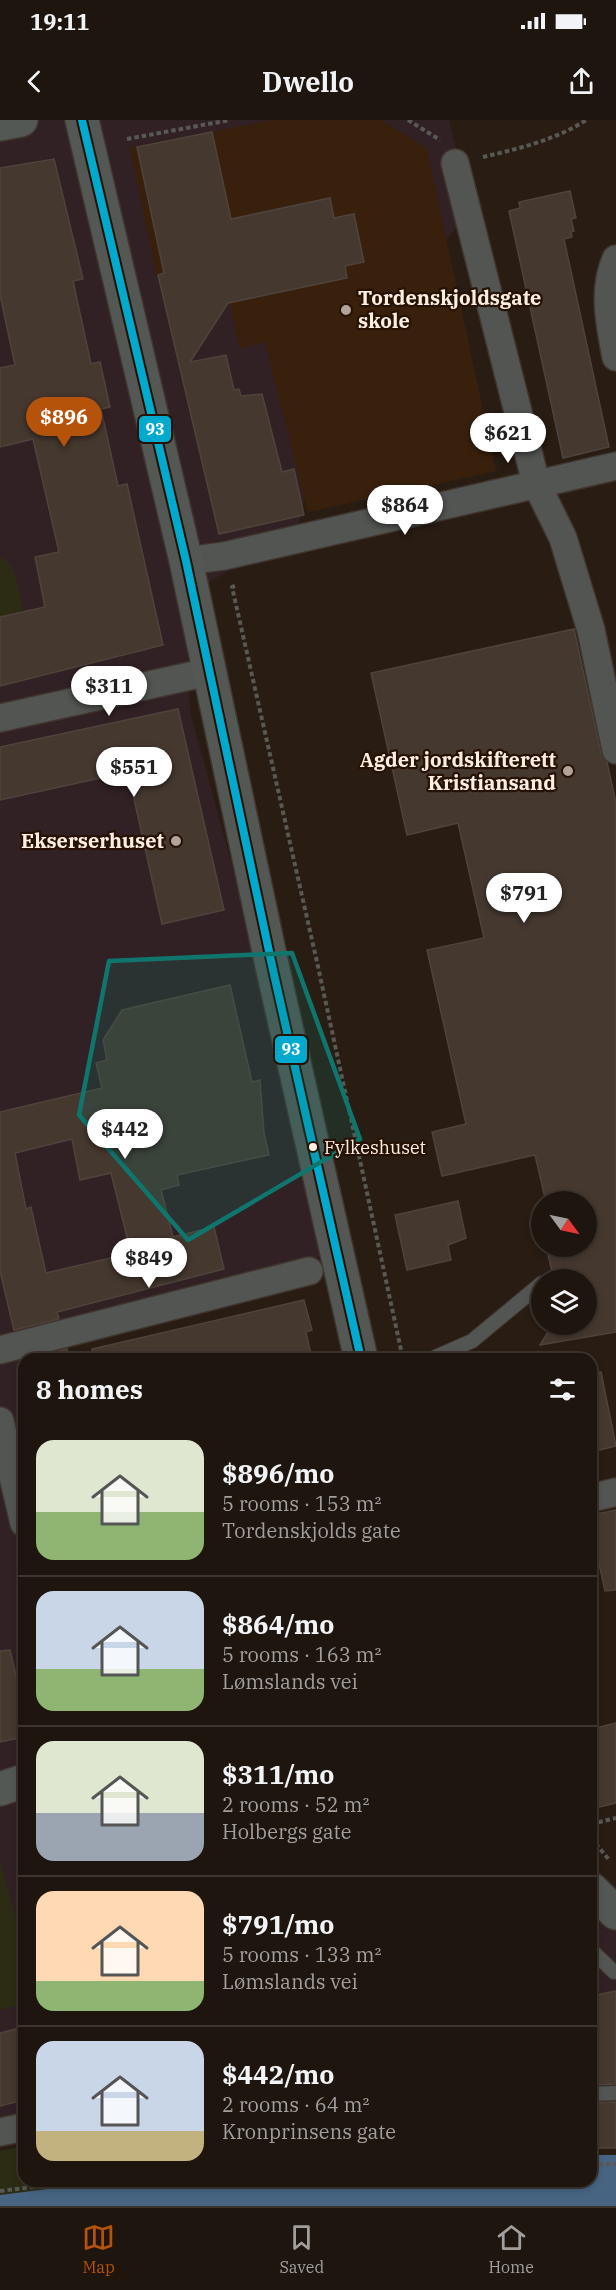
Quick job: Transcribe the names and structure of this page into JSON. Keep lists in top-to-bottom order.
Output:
{
  "places": [
    "Tordenskjoldsgate skole",
    "Agder jordskifterett Kristiansand",
    "Ekserserhuset",
    "Fylkeshuset"
  ],
  "lines": ["transit line 93"],
  "north": "bottom right",
  "page": {
    "status": "19:11",
    "header": "Dwello",
    "price": [
      "$896",
      "$621",
      "$864",
      "$311",
      "$551",
      "$791",
      "$442",
      "$849"
    ],
    "heading": "8 homes",
    "list": [
      {
        "name": "$896/mo",
        "note": "5 rooms · 153 m² · Tordenskjolds gate"
      },
      {
        "name": "$864/mo",
        "note": "5 rooms · 163 m² · Lømslands vei"
      },
      {
        "name": "$311/mo",
        "note": "2 rooms · 52 m² · Holbergs gate"
      },
      {
        "name": "$791/mo",
        "note": "5 rooms · 133 m² · Lømslands vei"
      },
      {
        "name": "$442/mo",
        "note": "2 rooms · 64 m² · Kronprinsens gate"
      }
    ],
    "tabs": ["Map", "Saved", "Home"]
  }
}
